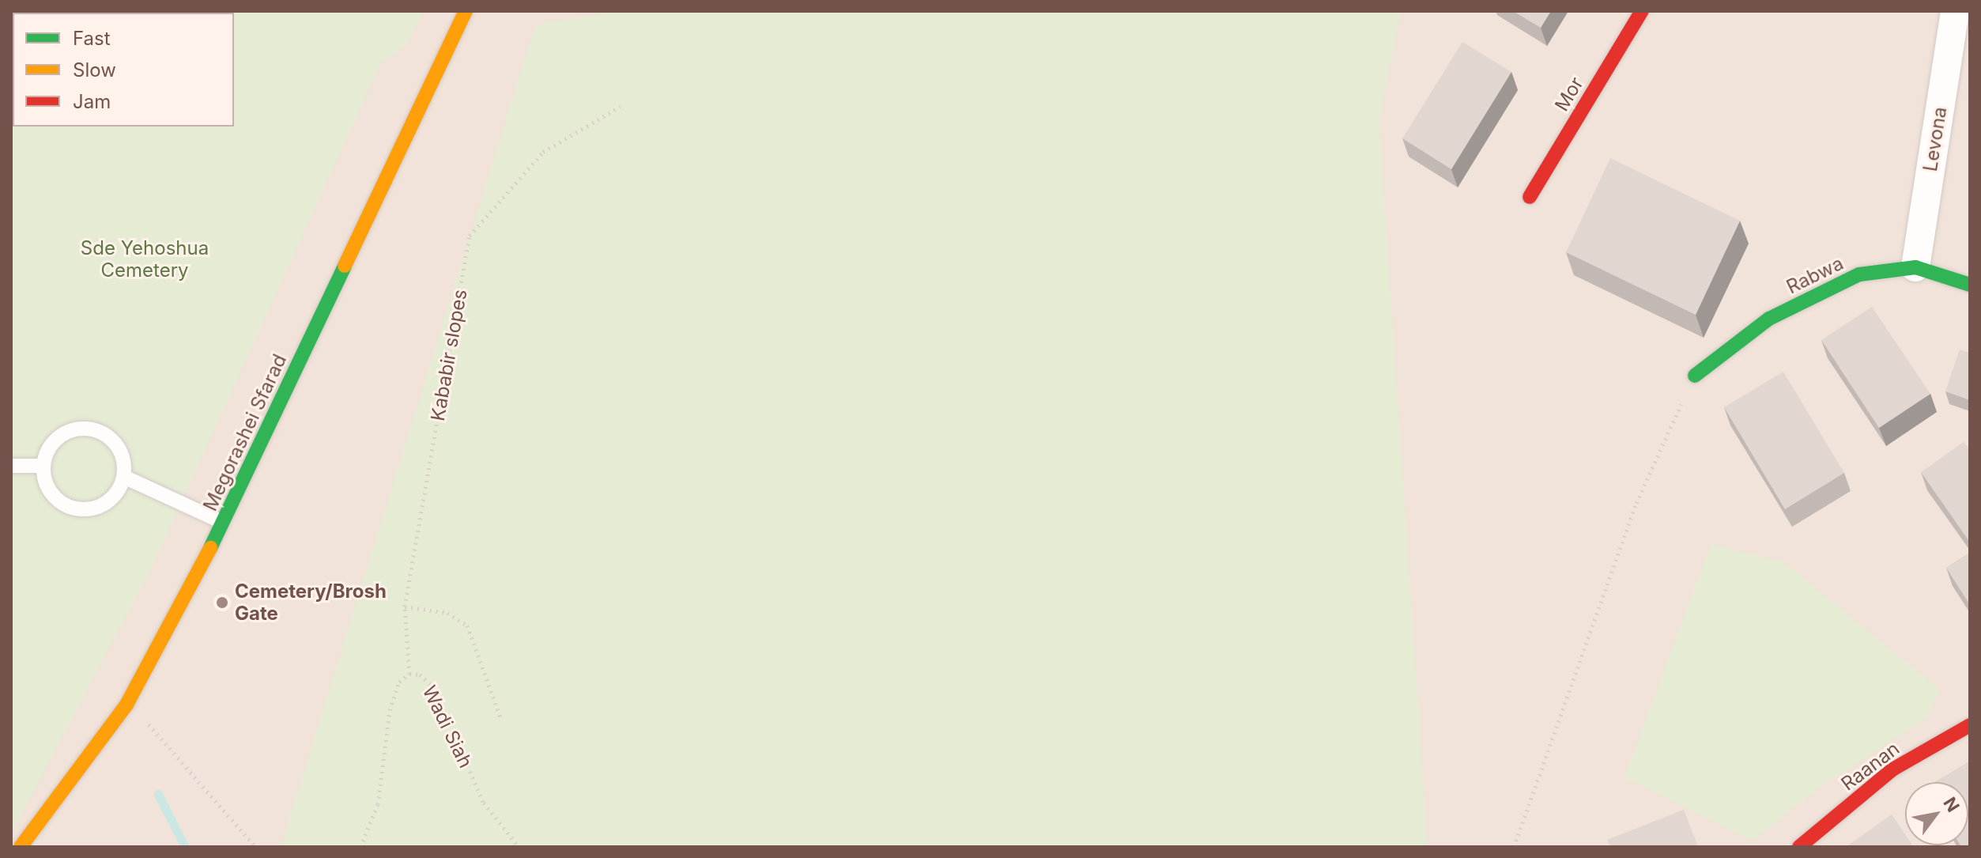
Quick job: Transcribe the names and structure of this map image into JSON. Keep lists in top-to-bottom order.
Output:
{
  "streets": {
    "street": [
      "Mor",
      "Levona",
      "Rabwa",
      "Megorashei Sfarad",
      "Raanan"
    ],
    "path": ["Kababir slopes", "Wadi Siah"]
  },
  "crossings": [
    ["Levona", "Rabwa"],
    ["Kababir slopes", "Wadi Siah"]
  ],
  "parks": ["Sde Yehoshua Cemetery"],
  "places": ["Cemetery/Brosh Gate"],
  "legend": ["Fast", "Slow", "Jam"],
  "north": "top right"
}
